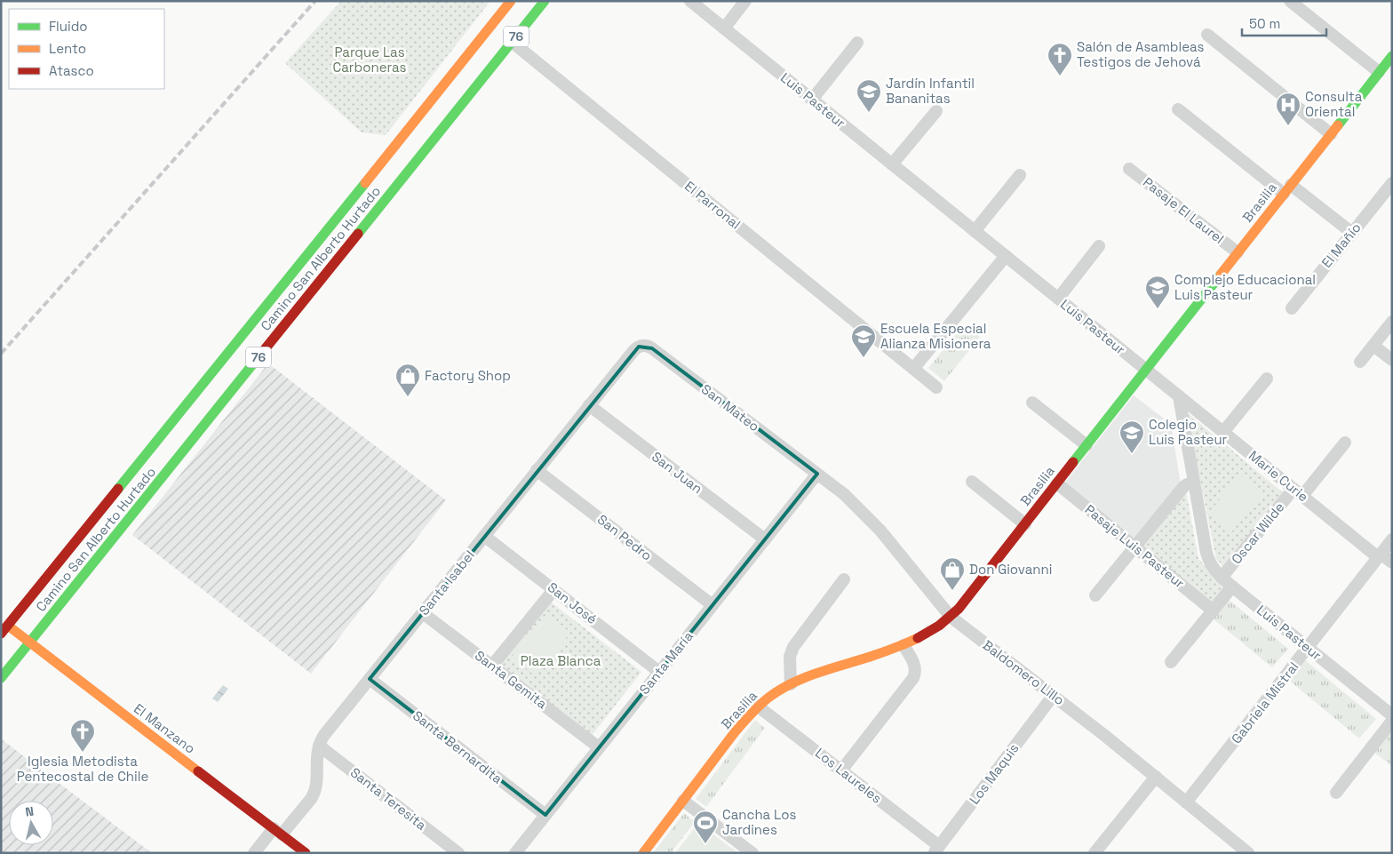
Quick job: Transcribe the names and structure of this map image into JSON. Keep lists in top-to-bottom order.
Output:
{
  "streets": {
    "main road": [
      "76",
      "Brasilia",
      "Camino San Alberto Hurtado",
      "El Manzano"
    ],
    "street": [
      "Luis Pasteur",
      "El Parronal",
      "Pasaje El Laurel",
      "El Mañío",
      "San Mateo",
      "San Juan",
      "Marie Curie",
      "Oscar Wilde",
      "San Pedro",
      "Pasaje Luis Pasteur",
      "Santa Isabel",
      "San José",
      "Santa María",
      "Baldomero Lillo",
      "Santa Gemita",
      "Gabriela Mistral",
      "Santa Bernardita",
      "Los Maquis",
      "Los Laureles",
      "Santa Teresita"
    ]
  },
  "crossings": [
    ["Luis Pasteur", "Brasilia"],
    ["Luis Pasteur", "Marie Curie"],
    ["Luis Pasteur", "Oscar Wilde"],
    ["Luis Pasteur", "Gabriela Mistral"],
    ["Brasilia", "Pasaje El Laurel"],
    ["Brasilia", "Pasaje Luis Pasteur"],
    ["Brasilia", "Baldomero Lillo"],
    ["Brasilia", "Los Laureles"],
    ["El Parronal", "Camino San Alberto Hurtado"],
    ["Camino San Alberto Hurtado", "El Manzano"],
    ["San Mateo", "Santa Isabel"],
    ["San Mateo", "Santa María"],
    ["San Mateo", "Baldomero Lillo"],
    ["San Juan", "Santa Isabel"],
    ["San Juan", "Santa María"],
    ["Marie Curie", "Oscar Wilde"],
    ["Marie Curie", "Gabriela Mistral"],
    ["San Pedro", "Santa Isabel"],
    ["San Pedro", "Santa María"],
    ["Santa Isabel", "San José"],
    ["Santa Isabel", "Santa Gemita"],
    ["Santa Isabel", "El Manzano"],
    ["Santa Isabel", "Santa Bernardita"],
    ["Santa Isabel", "Santa Teresita"],
    ["San José", "Santa María"],
    ["Santa María", "Baldomero Lillo"],
    ["Santa María", "Santa Gemita"],
    ["Santa María", "Santa Bernardita"],
    ["Baldomero Lillo", "Gabriela Mistral"],
    ["Baldomero Lillo", "Los Maquis"],
    ["Los Maquis", "Los Laureles"]
  ],
  "parks": ["Parque Las Carboneras", "Plaza Blanca"],
  "places": {
    "church": ["Salón de Asambleas Testigos de Jehová", "Iglesia Metodista Pentecostal de Chile"],
    "school or university": [
      "Jardín Infantil Bananitas",
      "Complejo Educacional Luis Pasteur",
      "Escuela Especial Alianza Misionera",
      "Colegio Luis Pasteur"
    ],
    "hospital": ["Consulta Oriental"],
    "shop": ["Factory Shop", "Don Giovanni"],
    "sports": ["Cancha Los Jardines"]
  },
  "legend": ["Fluido", "Lento", "Atasco"],
  "scale_bar": "50 m",
  "north": "top"
}
